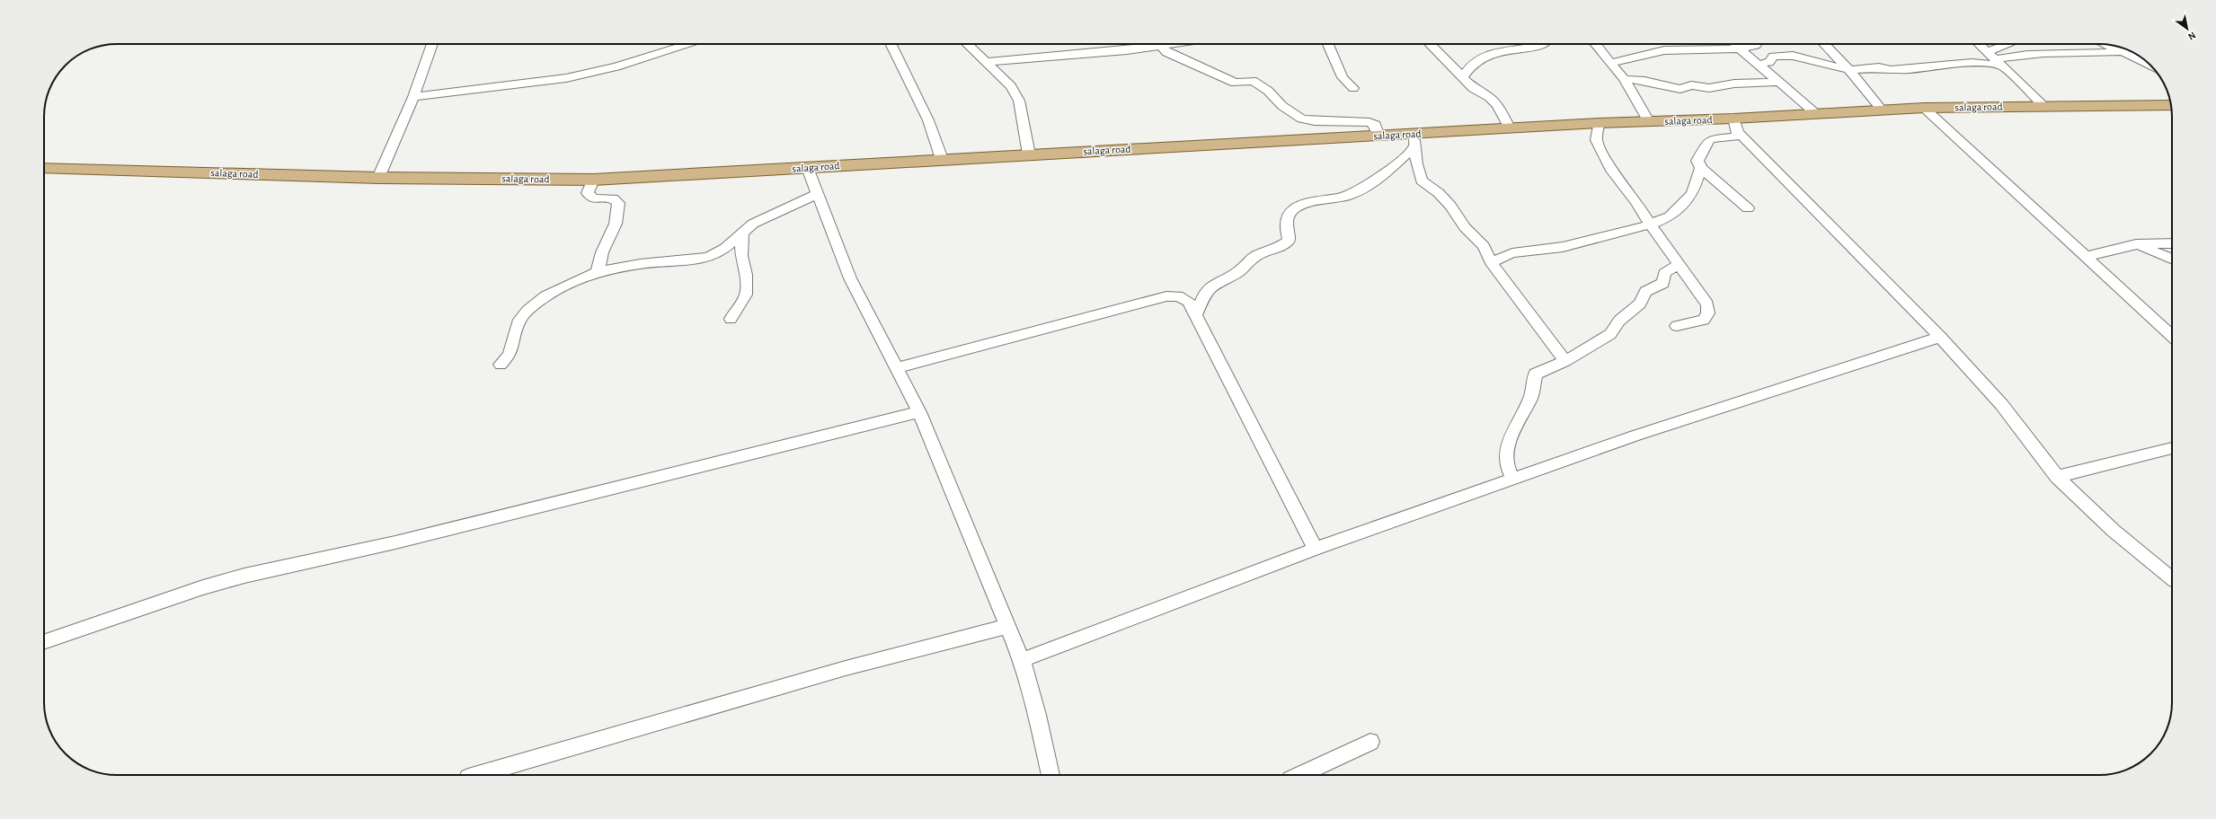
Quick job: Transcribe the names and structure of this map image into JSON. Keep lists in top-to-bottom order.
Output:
{
  "streets": {
    "main road": ["salaga road"]
  },
  "north": "bottom right"
}
